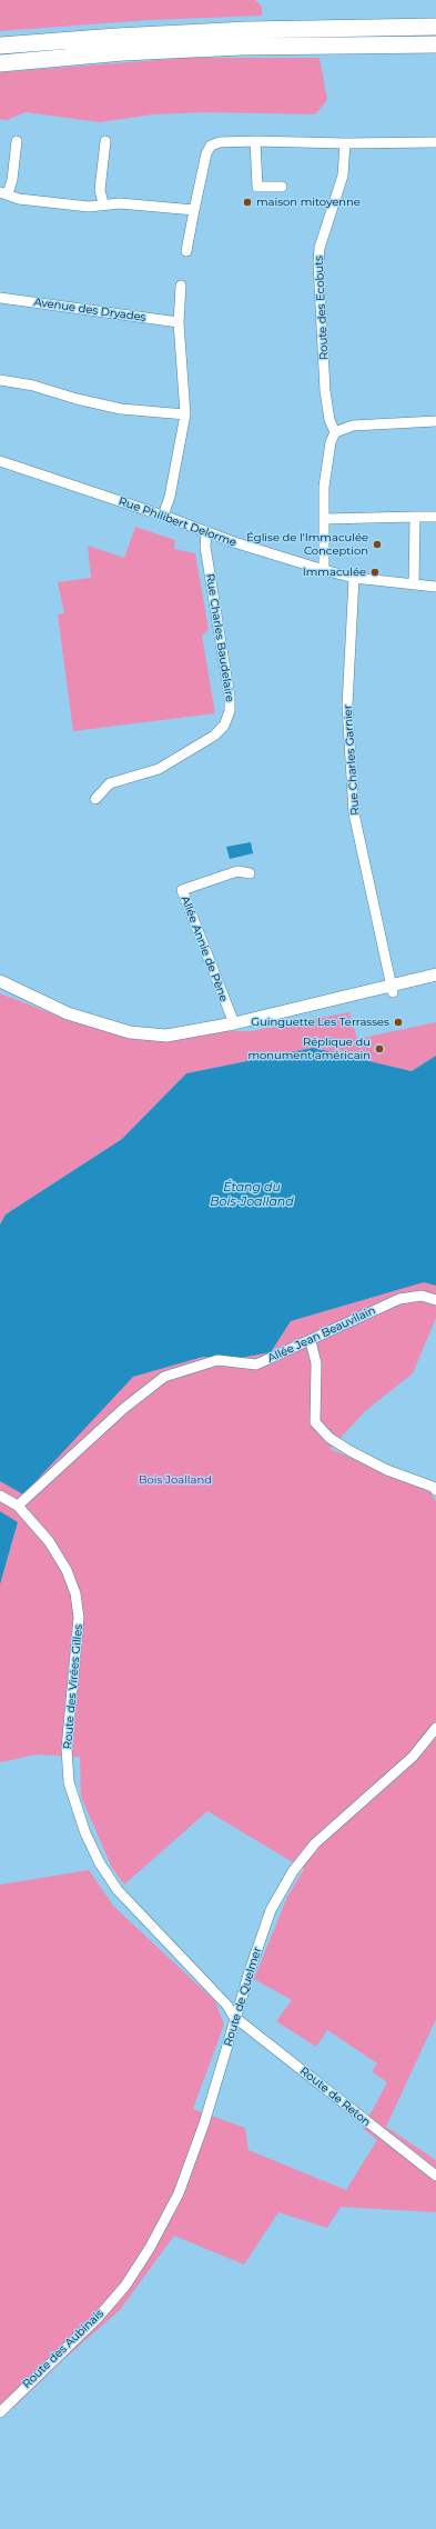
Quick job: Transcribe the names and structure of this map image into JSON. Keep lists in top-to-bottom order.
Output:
{
  "streets": {
    "street": [
      "Route des Ecobuts",
      "Avenue des Dryades",
      "Rue Philibert Delorme",
      "Rue Charles Baudelaire",
      "Rue Charles Garnier",
      "Allée Annie de Pène",
      "Allée Jean Beauvilain",
      "Route des Virées Gilles",
      "Route de Quelmer",
      "Route de Reton",
      "Route des Aubinais"
    ]
  },
  "crossings": [
    ["Rue Philibert Delorme", "Rue Charles Baudelaire"],
    ["Rue Philibert Delorme", "Rue Charles Garnier"],
    ["Allée Jean Beauvilain", "Route des Virées Gilles"],
    ["Route des Virées Gilles", "Route de Quelmer"],
    ["Route des Virées Gilles", "Route de Reton"],
    ["Route de Quelmer", "Route de Reton"],
    ["Route de Quelmer", "Route des Aubinais"]
  ],
  "water": ["Étang du Bois-Joalland"],
  "parks": ["Bois Joalland"],
  "places": [
    "maison mitoyenne",
    "Église de l'Immaculée Conception",
    "Immaculée",
    "Guinguette Les Terrasses",
    "Réplique du monument américain"
  ]
}
